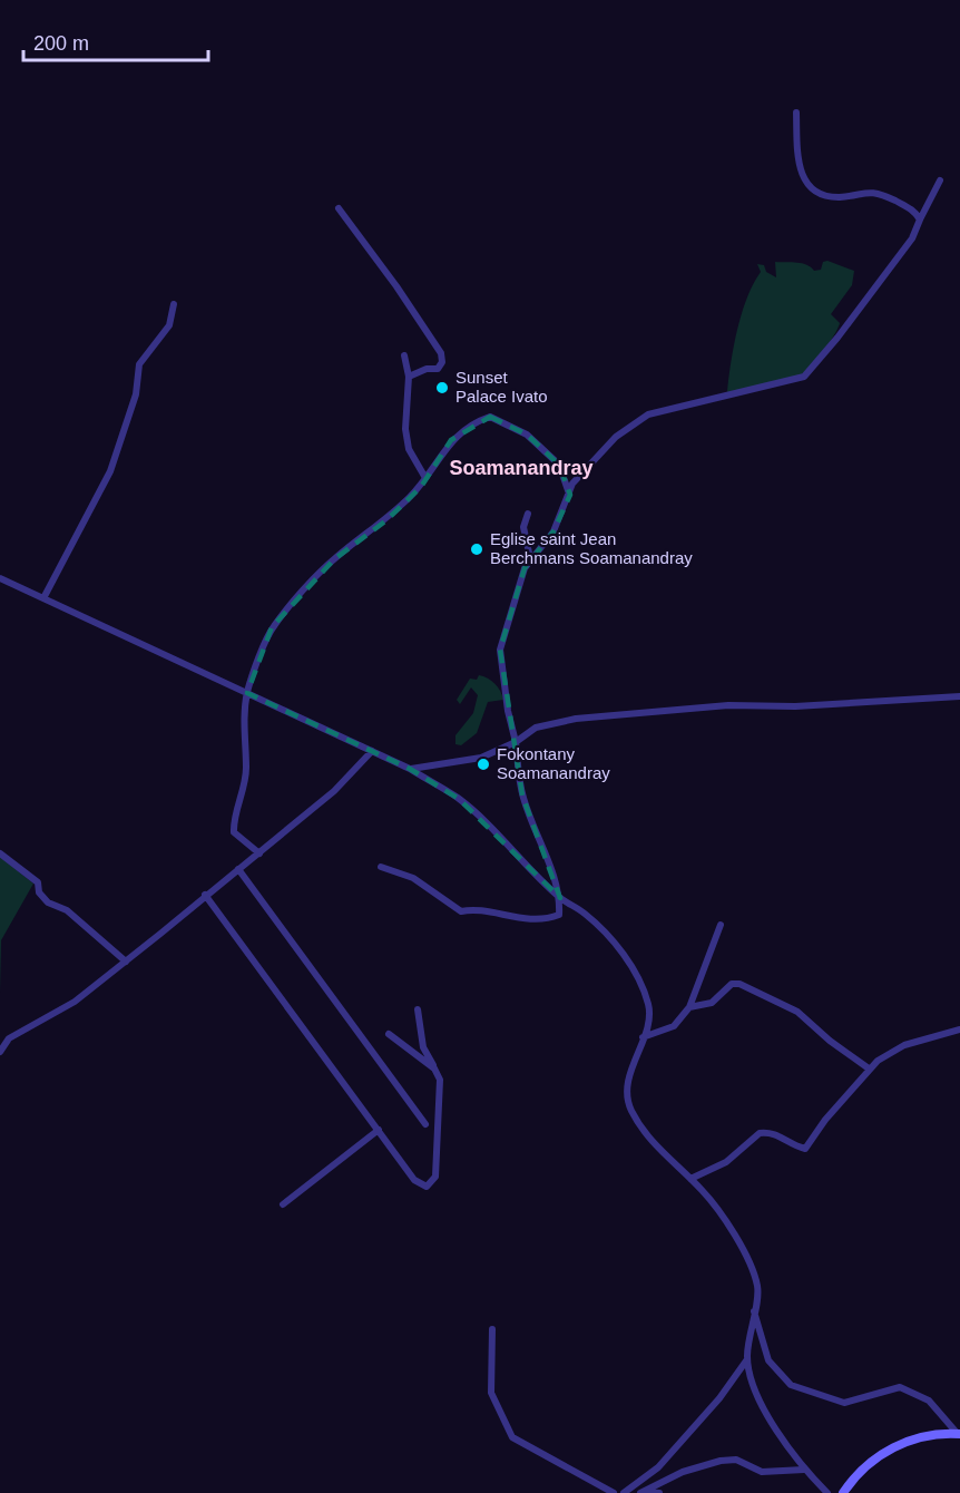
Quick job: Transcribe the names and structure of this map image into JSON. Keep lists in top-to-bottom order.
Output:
{
  "districts": ["Soamanandray"],
  "places": ["Sunset Palace Ivato", "Eglise saint Jean Berchmans Soamanandray", "Fokontany Soamanandray"],
  "scale_bar": "200 m"
}
